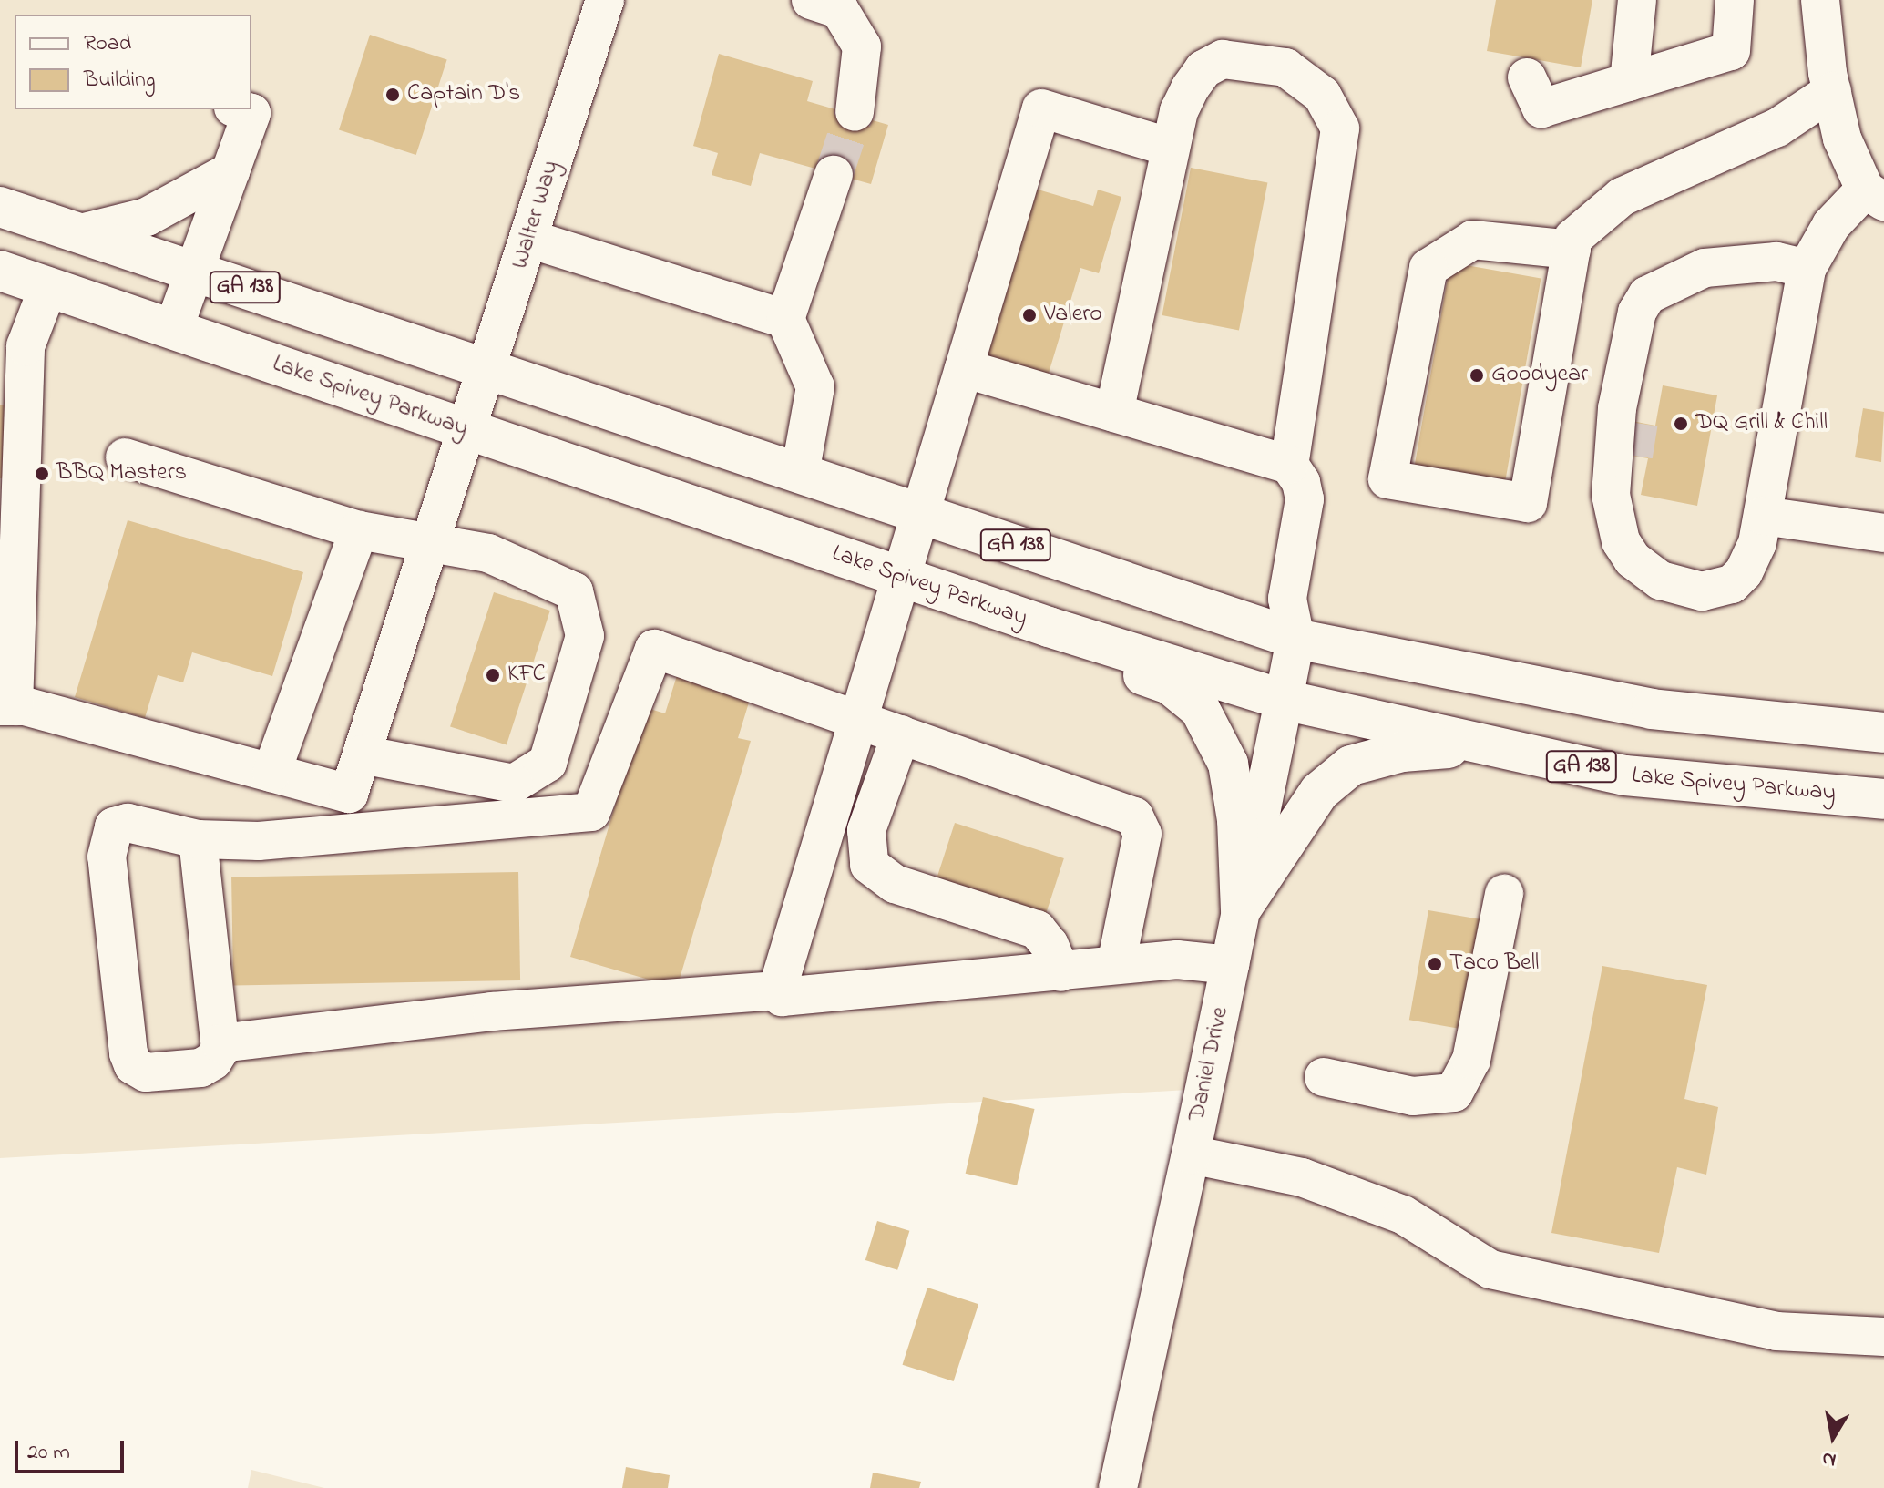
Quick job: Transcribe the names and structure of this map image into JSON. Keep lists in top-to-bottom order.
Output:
{
  "streets": {
    "highway": ["GA 138", "Lake Spivey Parkway"],
    "street": ["Walter Way", "Daniel Drive"]
  },
  "crossings": [
    ["Walter Way", "GA 138"],
    ["Walter Way", "Lake Spivey Parkway"],
    ["GA 138", "Daniel Drive"],
    ["Lake Spivey Parkway", "Daniel Drive"]
  ],
  "places": [
    "Captain D's",
    "Valero",
    "Goodyear",
    "DQ Grill & Chill",
    "BBQ Masters",
    "KFC",
    "Taco Bell"
  ],
  "legend": ["Road", "Building"],
  "scale_bar": "20 m",
  "north": "bottom"
}
